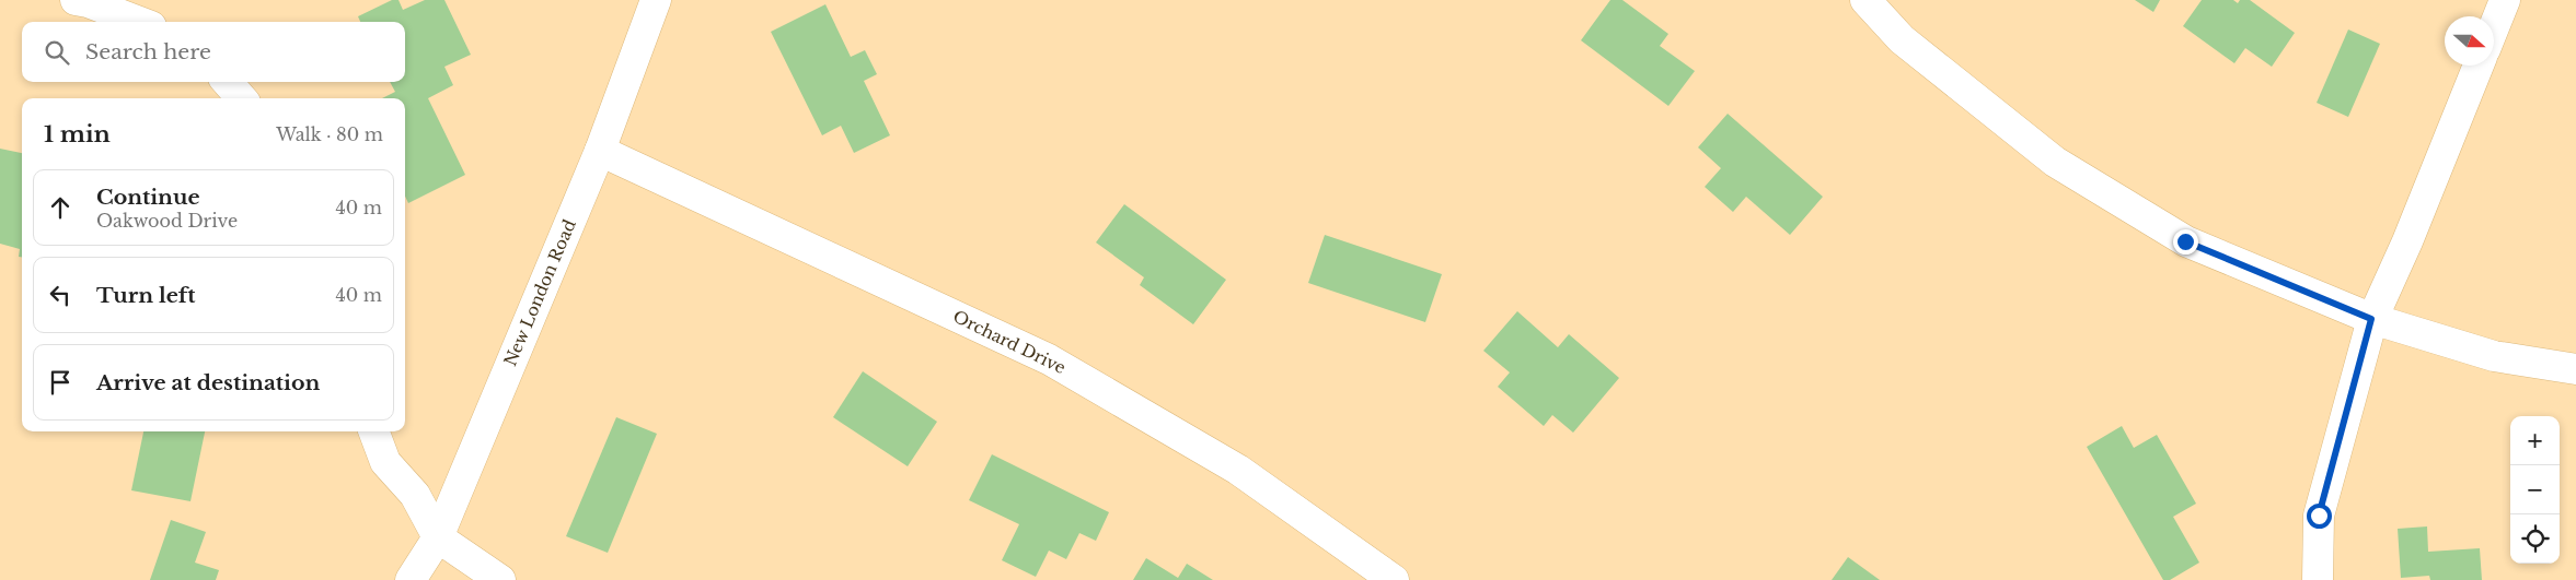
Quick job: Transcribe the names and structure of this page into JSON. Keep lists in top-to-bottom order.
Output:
{
  "streets": {
    "street": ["New London Road", "Orchard Drive"]
  },
  "crossings": [
    ["New London Road", "Orchard Drive"]
  ],
  "north": "right",
  "page": {
    "search": "Search here",
    "heading": ["1 min", "Walk · 80 m"],
    "list": [
      ["Continue", "Oakwood Drive", "40 m"],
      ["Turn left", "40 m"],
      "Arrive at destination"
    ],
    "map_buttons": ["+", "−"]
  }
}
